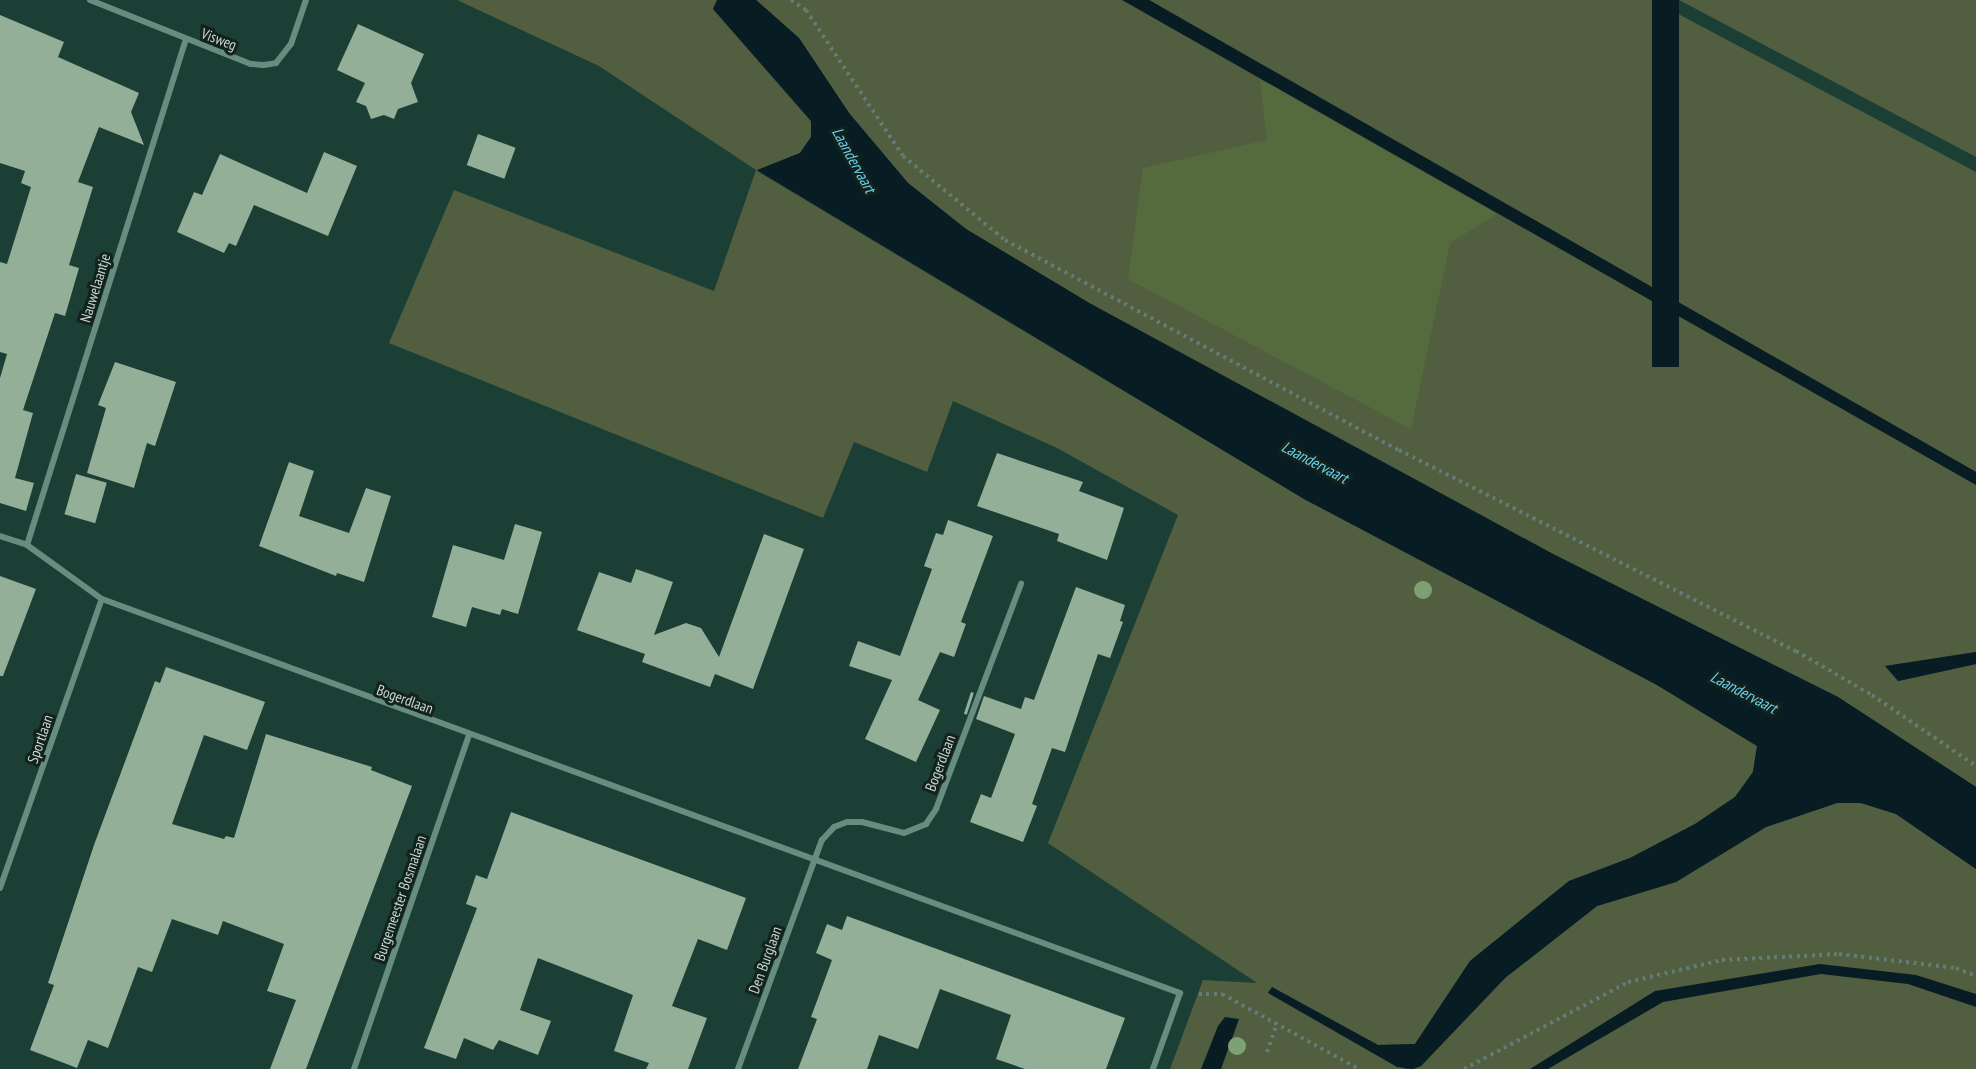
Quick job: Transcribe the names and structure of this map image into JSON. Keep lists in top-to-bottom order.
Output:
{
  "streets": {
    "street": [
      "Visweg",
      "Nauwelaantje",
      "Bogerdlaan",
      "Sportlaan",
      "Burgemeester Bosmalaan",
      "Den Burglaan"
    ]
  },
  "crossings": [
    ["Visweg", "Nauwelaantje"],
    ["Nauwelaantje", "Bogerdlaan"],
    ["Bogerdlaan", "Sportlaan"],
    ["Bogerdlaan", "Burgemeester Bosmalaan"],
    ["Bogerdlaan", "Den Burglaan"]
  ],
  "water": ["Laandervaart"]
}
